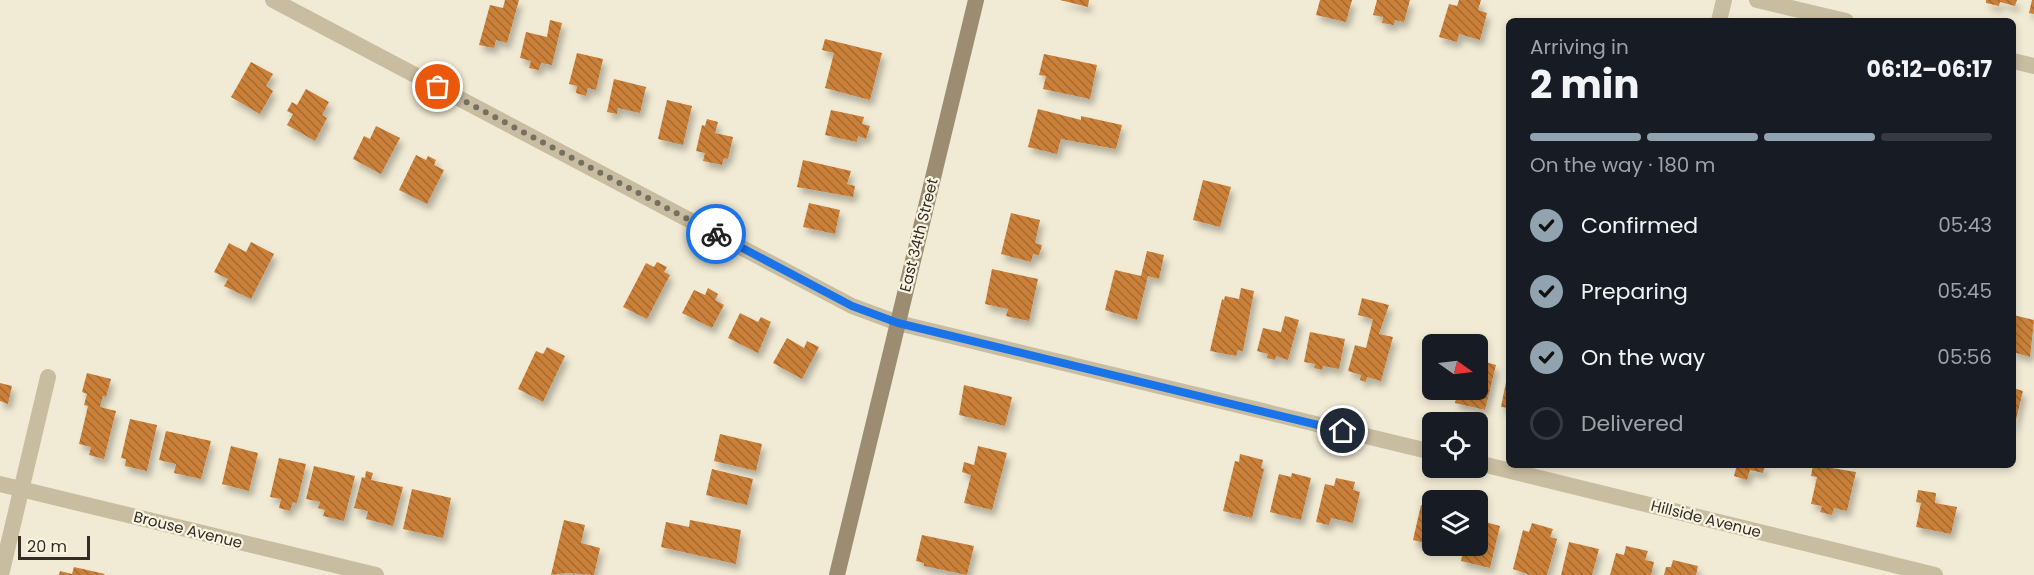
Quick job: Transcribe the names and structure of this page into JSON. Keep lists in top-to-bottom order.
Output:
{
  "streets": {
    "main road": ["East 34th Street"],
    "street": ["Hillside Avenue", "Brouse Avenue"]
  },
  "scale_bar": "20 m",
  "north": "right",
  "page": {
    "heading": ["2 min", "Arriving in", "06:12–06:17"],
    "bar": "On the way · 180 m",
    "list": [
      ["Confirmed", "05:43"],
      ["Preparing", "05:45"],
      ["On the way", "05:56"],
      "Delivered"
    ],
    "scale": "20 m"
  }
}
